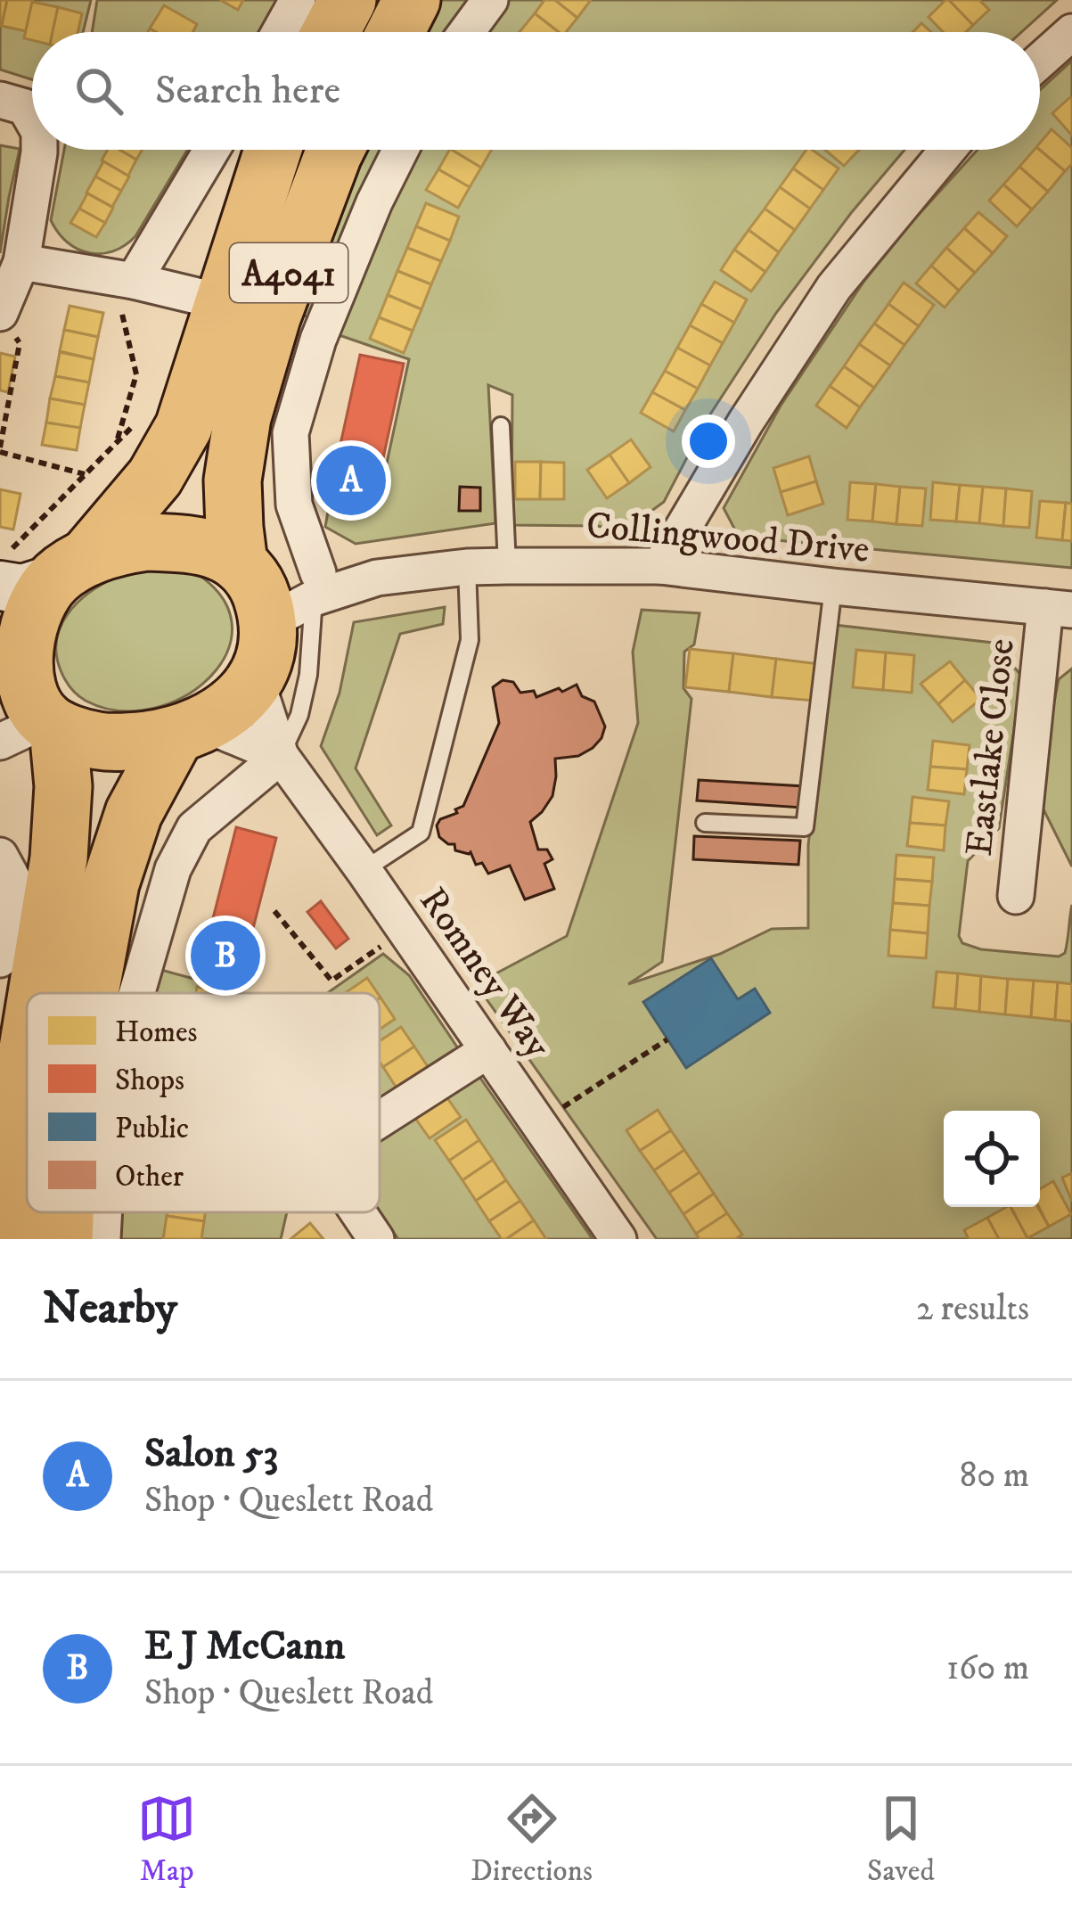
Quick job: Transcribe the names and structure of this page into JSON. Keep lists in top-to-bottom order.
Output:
{
  "streets": {
    "highway": ["A4041"],
    "street": ["Collingwood Drive", "Eastlake Close", "Romney Way"]
  },
  "crossings": [
    ["A4041", "Collingwood Drive"],
    ["A4041", "Romney Way"],
    ["Collingwood Drive", "Eastlake Close"],
    ["Collingwood Drive", "Romney Way"]
  ],
  "legend": [
    "Homes",
    "Shops",
    "Public",
    "Other"
  ],
  "page": {
    "search": "Search here",
    "pins": ["A", "B"],
    "heading": ["Nearby", "2 results"],
    "list": [
      {
        "mark": "A",
        "name": "Salon 53",
        "note": "Shop · Queslett Road",
        "value": "80 m"
      },
      {
        "mark": "B",
        "name": "E J McCann",
        "note": "Shop · Queslett Road",
        "value": "160 m"
      }
    ],
    "nav": ["Map", "Directions", "Saved"]
  }
}
